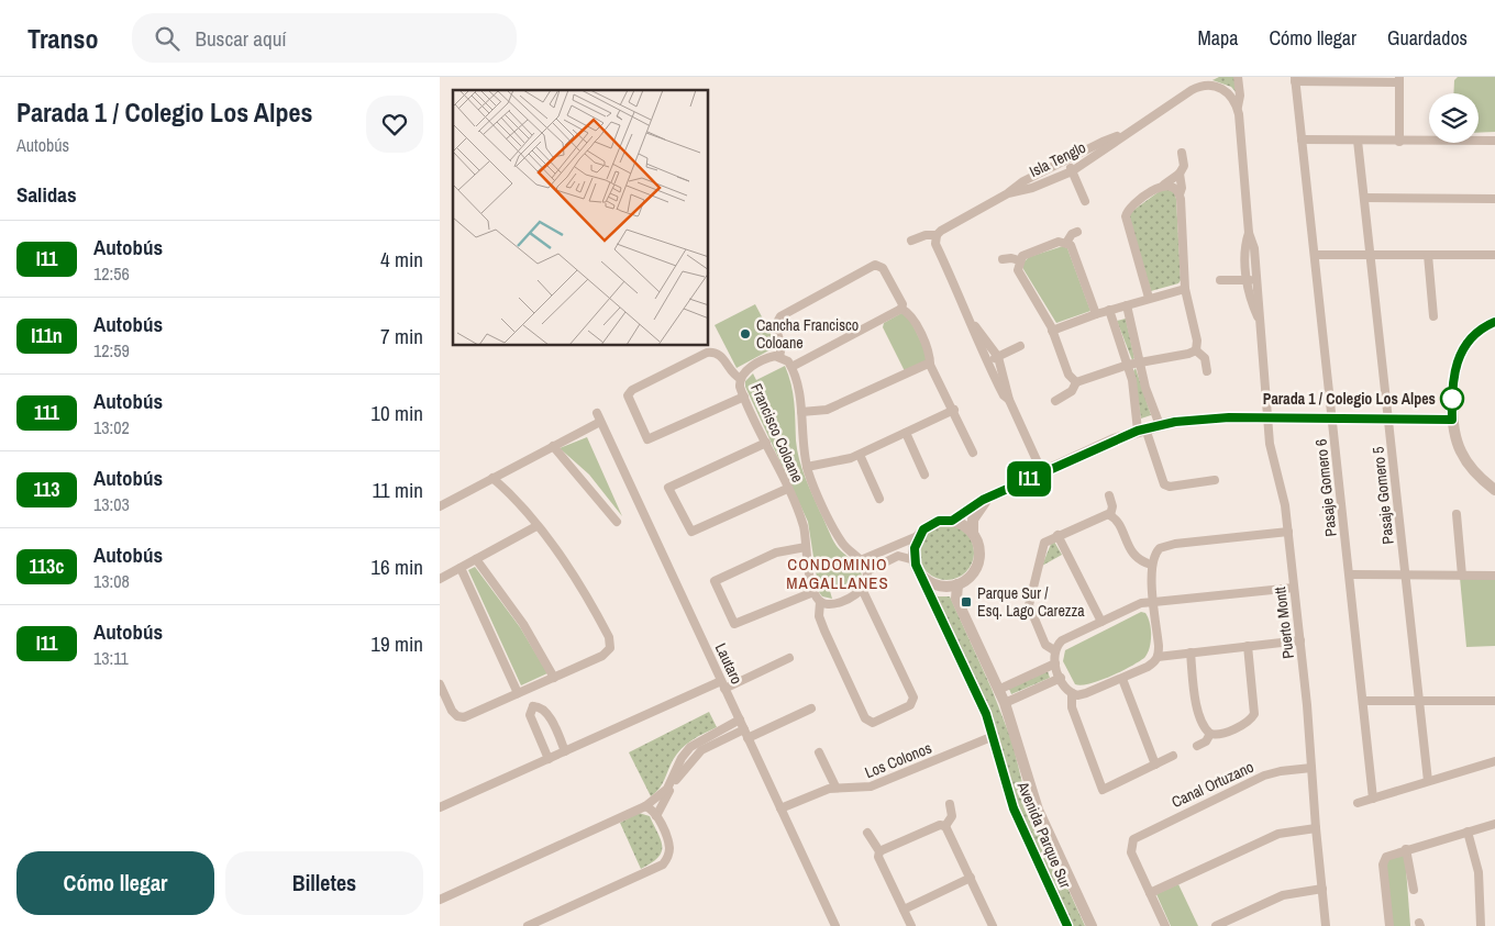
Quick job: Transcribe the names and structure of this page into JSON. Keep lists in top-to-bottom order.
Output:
{
  "streets": {
    "street": [
      "Isla Tenglo",
      "Francisco Coloane",
      "Pasaje Gomero 6",
      "Pasaje Gomero 5",
      "Puerto Montt",
      "Lautaro",
      "Los Colonos",
      "Canal Ortuzano",
      "Avenida Parque Sur"
    ]
  },
  "crossings": [
    ["Puerto Montt", "Canal Ortuzano"],
    ["Lautaro", "Los Colonos"],
    ["Los Colonos", "Avenida Parque Sur"]
  ],
  "districts": ["CONDOMINIO MAGALLANES"],
  "places": {
    "other": ["Cancha Francisco Coloane", "Parada 1 / Colegio Los Alpes"],
    "transit": ["Parque Sur / Esq. Lago Carezza"]
  },
  "lines": ["bus line I11"],
  "page": {
    "header": "Transo",
    "search": "Buscar aquí",
    "nav": ["Mapa", "Cómo llegar", "Guardados"],
    "heading": [
      ["Parada 1 / Colegio Los Alpes", "Autobús"],
      "Salidas"
    ],
    "on_map": "I11",
    "list": [
      {
        "mark": "I11",
        "name": "Autobús",
        "note": "12:56",
        "value": "4 min"
      },
      {
        "mark": "I11n",
        "name": "Autobús",
        "note": "12:59",
        "value": "7 min"
      },
      {
        "mark": "111",
        "name": "Autobús",
        "note": "13:02",
        "value": "10 min"
      },
      {
        "mark": "113",
        "name": "Autobús",
        "note": "13:03",
        "value": "11 min"
      },
      {
        "mark": "113c",
        "name": "Autobús",
        "note": "13:08",
        "value": "16 min"
      },
      {
        "mark": "I11",
        "name": "Autobús",
        "note": "13:11",
        "value": "19 min"
      }
    ],
    "buttons": ["Cómo llegar", "Billetes"]
  }
}
